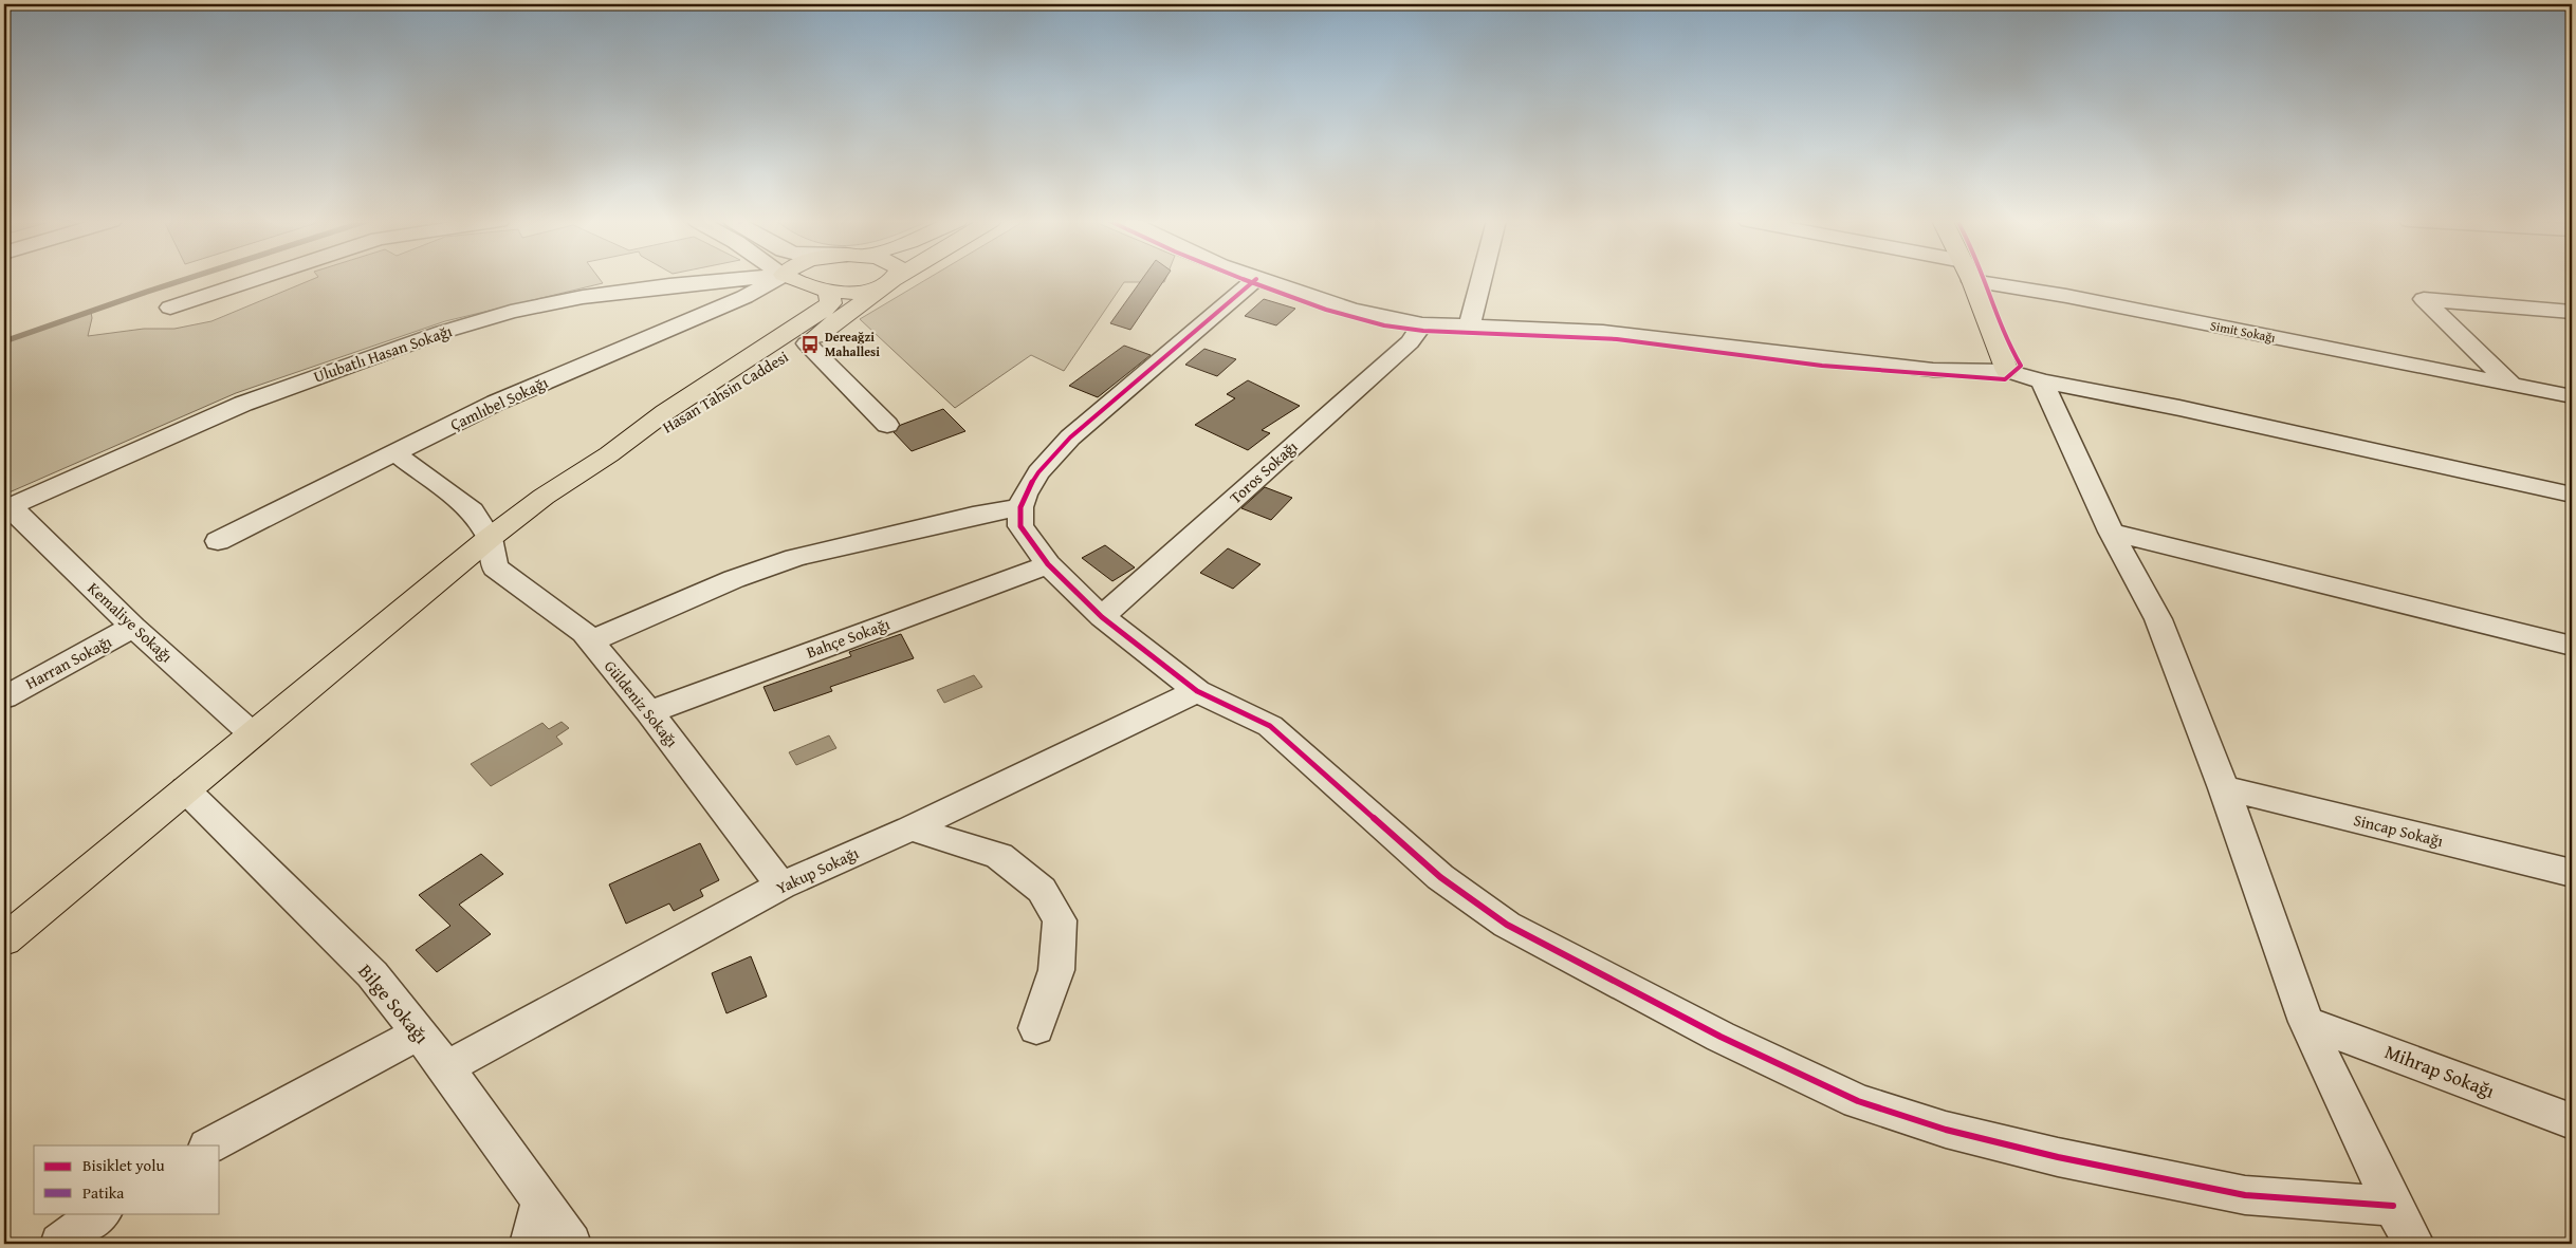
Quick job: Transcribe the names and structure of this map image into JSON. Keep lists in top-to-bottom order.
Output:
{
  "streets": {
    "main road": ["Hasan Tahsin Caddesi"],
    "street": [
      "Simit Sokağı",
      "Ulubatlı Hasan Sokağı",
      "Çamlıbel Sokağı",
      "Toros Sokağı",
      "Kemaliye Sokağı",
      "Bahçe Sokağı",
      "Harran Sokağı",
      "Güldeniz Sokağı",
      "Sincap Sokağı",
      "Yakup Sokağı",
      "Bilge Sokağı",
      "Mihrap Sokağı"
    ]
  },
  "crossings": [
    ["Ulubatlı Hasan Sokağı", "Kemaliye Sokağı"],
    ["Çamlıbel Sokağı", "Güldeniz Sokağı"],
    ["Kemaliye Sokağı", "Harran Sokağı"],
    ["Bahçe Sokağı", "Güldeniz Sokağı"],
    ["Güldeniz Sokağı", "Yakup Sokağı"],
    ["Yakup Sokağı", "Bilge Sokağı"]
  ],
  "places": {
    "bus stop": ["Dereağzi Mahallesi"]
  },
  "legend": ["Bisiklet yolu", "Patika"]
}
